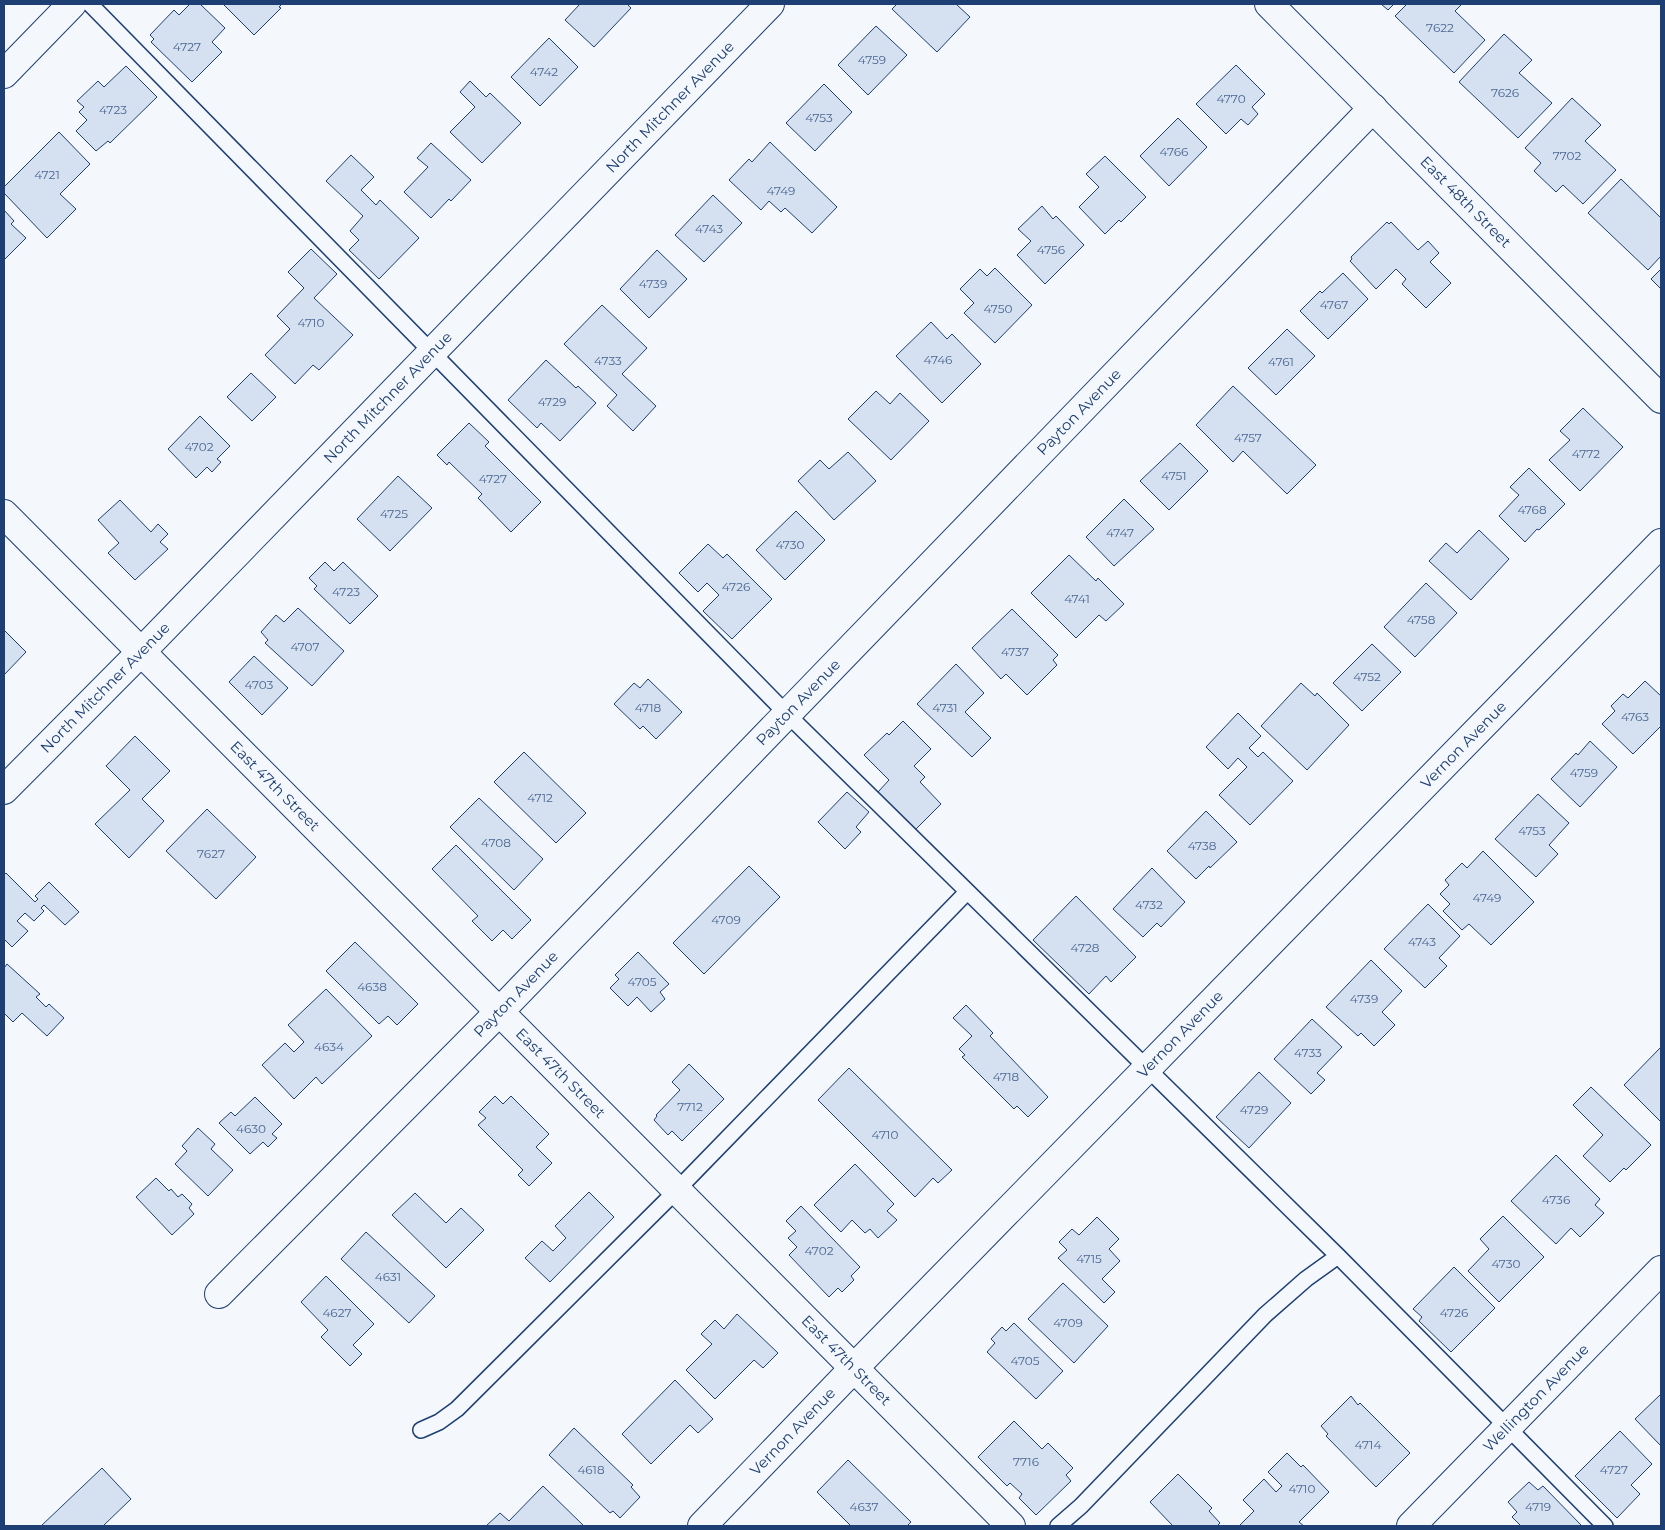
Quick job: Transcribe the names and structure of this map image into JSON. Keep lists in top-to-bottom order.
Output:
{
  "streets": {
    "street": [
      "North Mitchner Avenue",
      "East 48th Street",
      "Payton Avenue",
      "Vernon Avenue",
      "East 47th Street",
      "Wellington Avenue"
    ]
  },
  "crossings": [
    ["North Mitchner Avenue", "East 47th Street"],
    ["East 48th Street", "Payton Avenue"],
    ["Payton Avenue", "East 47th Street"],
    ["Vernon Avenue", "East 47th Street"]
  ],
  "house_numbers": [
    "7622",
    "4727",
    "4759",
    "4742",
    "7626",
    "4770",
    "4723",
    "4753",
    "4766",
    "7702",
    "4721",
    "4749",
    "4743",
    "4756",
    "4739",
    "4767",
    "4750",
    "4710",
    "4746",
    "4733",
    "4761",
    "4729",
    "4757",
    "4702",
    "4772",
    "4751",
    "4727",
    "4768",
    "4725",
    "4747",
    "4730",
    "4726",
    "4723",
    "4741",
    "4758",
    "4707",
    "4737",
    "4752",
    "4703",
    "4718",
    "4731",
    "4763",
    "4759",
    "4712",
    "4753",
    "4708",
    "4738",
    "7627",
    "4749",
    "4732",
    "4709",
    "4743",
    "4728",
    "4705",
    "4638",
    "4739",
    "4634",
    "4733",
    "4718",
    "7712",
    "4729",
    "4630",
    "4710",
    "4736",
    "4702",
    "4715",
    "4730",
    "4631",
    "4627",
    "4726",
    "4709",
    "4705",
    "4714",
    "7716",
    "4618",
    "4727",
    "4710",
    "4637",
    "4719"
  ]
}
